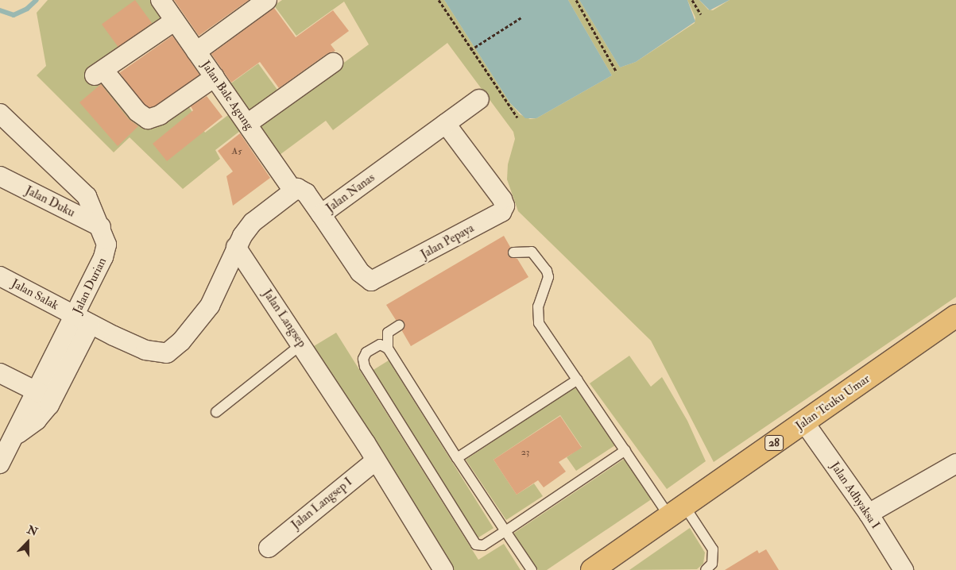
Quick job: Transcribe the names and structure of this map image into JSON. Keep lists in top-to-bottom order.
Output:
{
  "streets": {
    "highway": ["Jalan Teuku Umar", "28"],
    "street": [
      "Jalan Bale Agung",
      "Jalan Nanas",
      "Jalan Duku",
      "Jalan Pepaya",
      "Jalan Durian",
      "Jalan Salak",
      "Jalan Langsep",
      "Jalan Adhyaksa I",
      "Jalan Langsep I"
    ]
  },
  "crossings": [
    ["Jalan Bale Agung", "Jalan Nanas"],
    ["Jalan Nanas", "Jalan Pepaya"],
    ["Jalan Duku", "Jalan Durian"],
    ["Jalan Durian", "Jalan Salak"],
    ["Jalan Langsep", "Jalan Langsep I"],
    ["Jalan Teuku Umar", "Jalan Adhyaksa I"]
  ],
  "house_numbers": ["A5", "23"],
  "north": "top"
}
